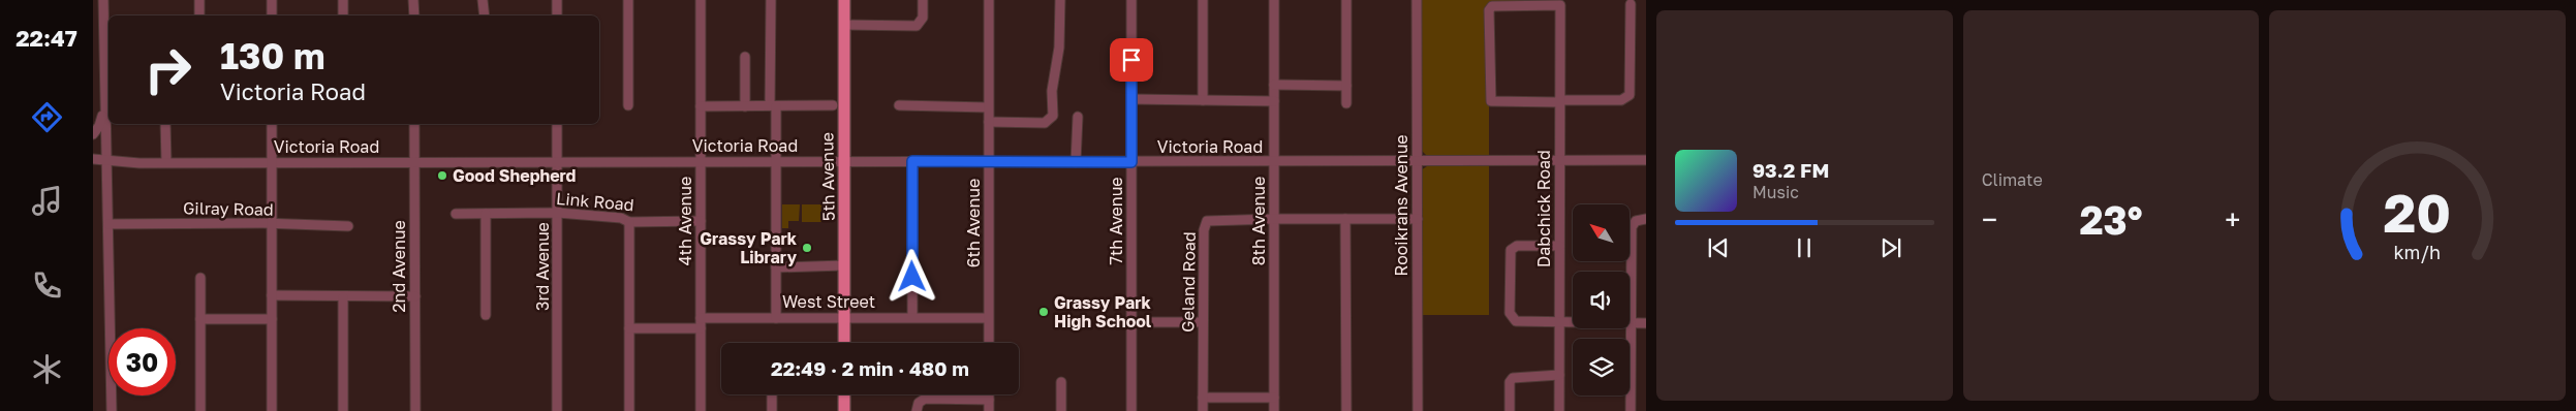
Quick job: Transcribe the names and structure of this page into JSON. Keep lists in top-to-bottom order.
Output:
{
  "streets": {
    "main road": ["5th Avenue"],
    "street": [
      "Victoria Road",
      "Link Road",
      "Rooikrans Avenue",
      "Gilray Road",
      "Dabchick Road",
      "4th Avenue",
      "7th Avenue",
      "8th Avenue",
      "6th Avenue",
      "2nd Avenue",
      "3rd Avenue",
      "Geland Road",
      "West Street"
    ]
  },
  "crossings": [
    ["Victoria Road", "5th Avenue"],
    ["Victoria Road", "Rooikrans Avenue"],
    ["Victoria Road", "Dabchick Road"],
    ["Victoria Road", "4th Avenue"],
    ["Victoria Road", "7th Avenue"],
    ["Victoria Road", "8th Avenue"],
    ["Victoria Road", "6th Avenue"],
    ["Victoria Road", "2nd Avenue"],
    ["Victoria Road", "3rd Avenue"],
    ["5th Avenue", "West Street"],
    ["Link Road", "4th Avenue"],
    ["Link Road", "3rd Avenue"],
    ["4th Avenue", "West Street"],
    ["8th Avenue", "Geland Road"],
    ["6th Avenue", "West Street"]
  ],
  "places": ["Good Shepherd", "Grassy Park Library", "Grassy Park High School"],
  "north": "top left",
  "page": {
    "tabs": "22:47",
    "tile": "Climate",
    "turn": ["130 m", "Victoria Road"],
    "song": ["93.2 FM", "Music"],
    "heat": ["−", "23°", "+"],
    "limit": "30",
    "trip": "22:49 · 2 min · 480 m",
    "gauge": ["20", "km/h"]
  }
}
